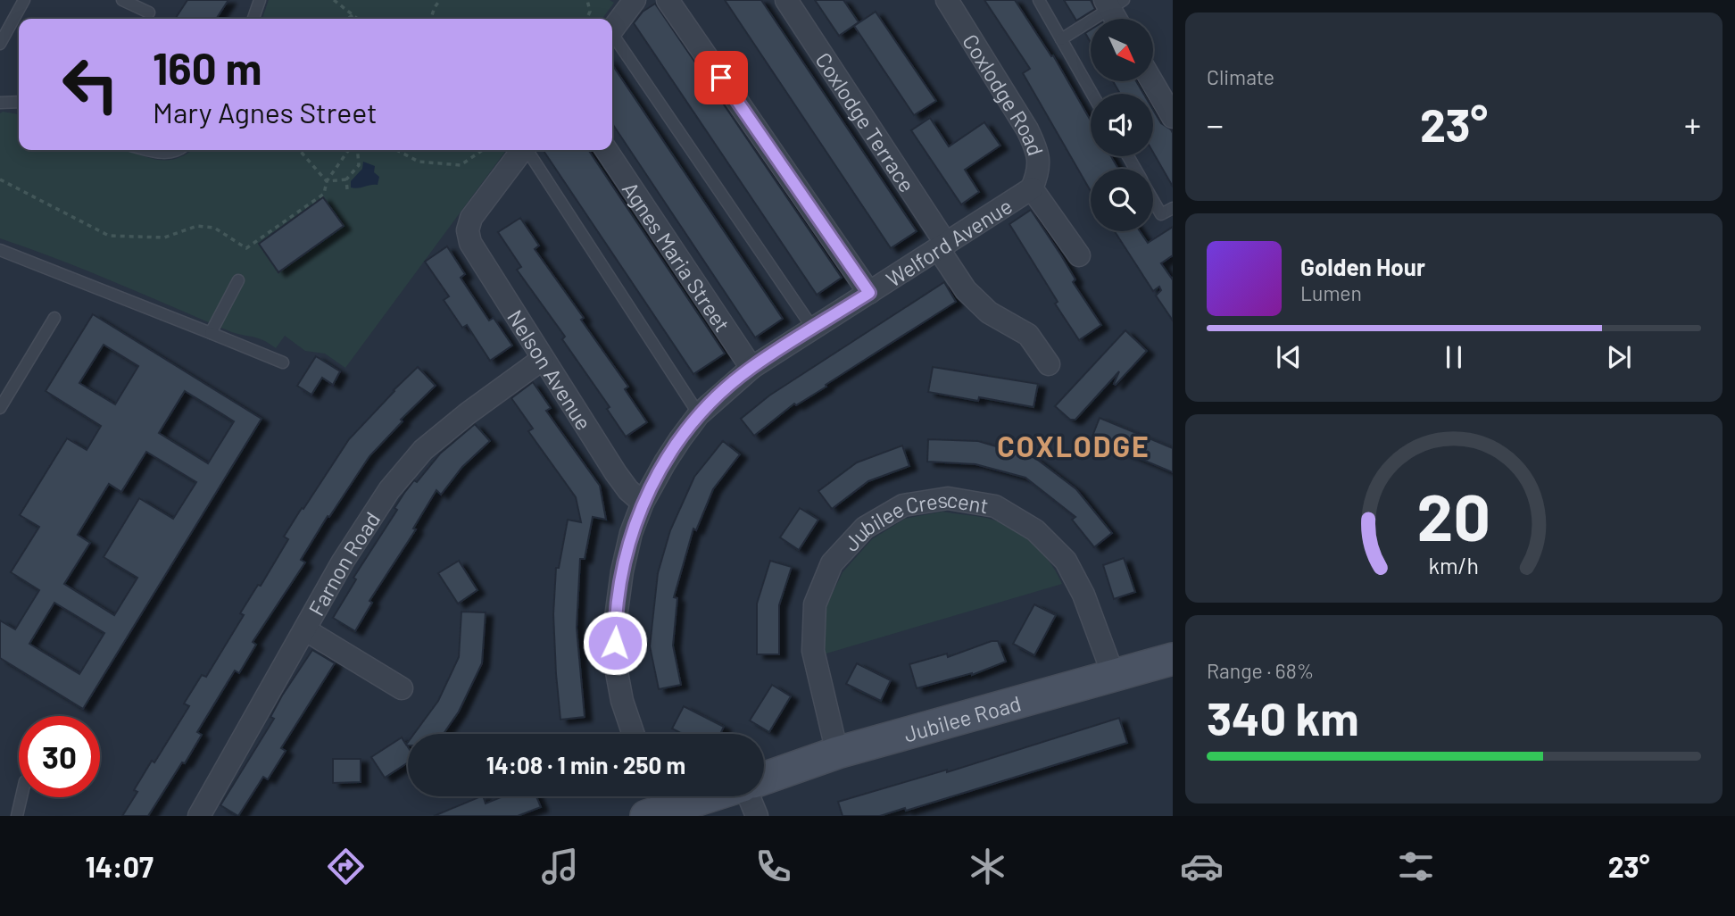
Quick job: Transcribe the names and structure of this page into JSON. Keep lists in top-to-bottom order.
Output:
{
  "streets": {
    "street": [
      "Coxlodge Road",
      "Coxlodge Terrace",
      "Welford Avenue",
      "Agnes Maria Street",
      "Nelson Avenue",
      "Jubilee Crescent",
      "Farnon Road",
      "Jubilee Road"
    ]
  },
  "crossings": [
    ["Coxlodge Road", "Welford Avenue"],
    ["Coxlodge Terrace", "Welford Avenue"],
    ["Welford Avenue", "Agnes Maria Street"],
    ["Welford Avenue", "Nelson Avenue"],
    ["Nelson Avenue", "Farnon Road"],
    ["Jubilee Crescent", "Jubilee Road"]
  ],
  "districts": ["COXLODGE"],
  "north": "bottom right",
  "page": {
    "tile": [
      "Climate",
      ["Range · 68%", "340 km"]
    ],
    "turn": ["160 m", "Mary Agnes Street"],
    "heat": ["−", "23°", "+"],
    "song": ["Golden Hour", "Lumen"],
    "limit": "30",
    "trip": "14:08 · 1 min · 250 m",
    "tabs": ["14:07", "23°"],
    "gauge": ["20", "km/h"]
  }
}
